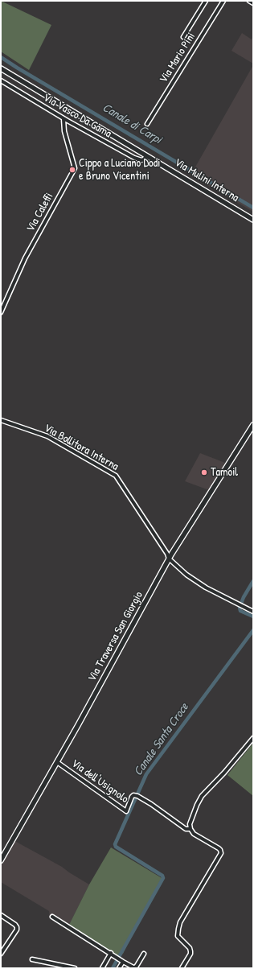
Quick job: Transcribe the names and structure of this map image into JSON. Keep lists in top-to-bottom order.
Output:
{
  "streets": {
    "main road": ["Via Mulini Interna", "Via Traversa San Giorgio"],
    "street": [
      "Via Mario Pini",
      "Via Vasco Da Gama",
      "Via Caleffi",
      "Via Bollitora Interna",
      "Via dell'Usignolo"
    ]
  },
  "crossings": [
    ["Via Vasco Da Gama", "Via Mulini Interna"],
    ["Via Vasco Da Gama", "Via Caleffi"],
    ["Via Bollitora Interna", "Via Traversa San Giorgio"],
    ["Via Traversa San Giorgio", "Via dell'Usignolo"]
  ],
  "water": ["Canale di Carpi", "Canale Santa Croce"],
  "places": ["Cippo a Luciano Dodi e Bruno Vicentini", "Tamoil"]
}
